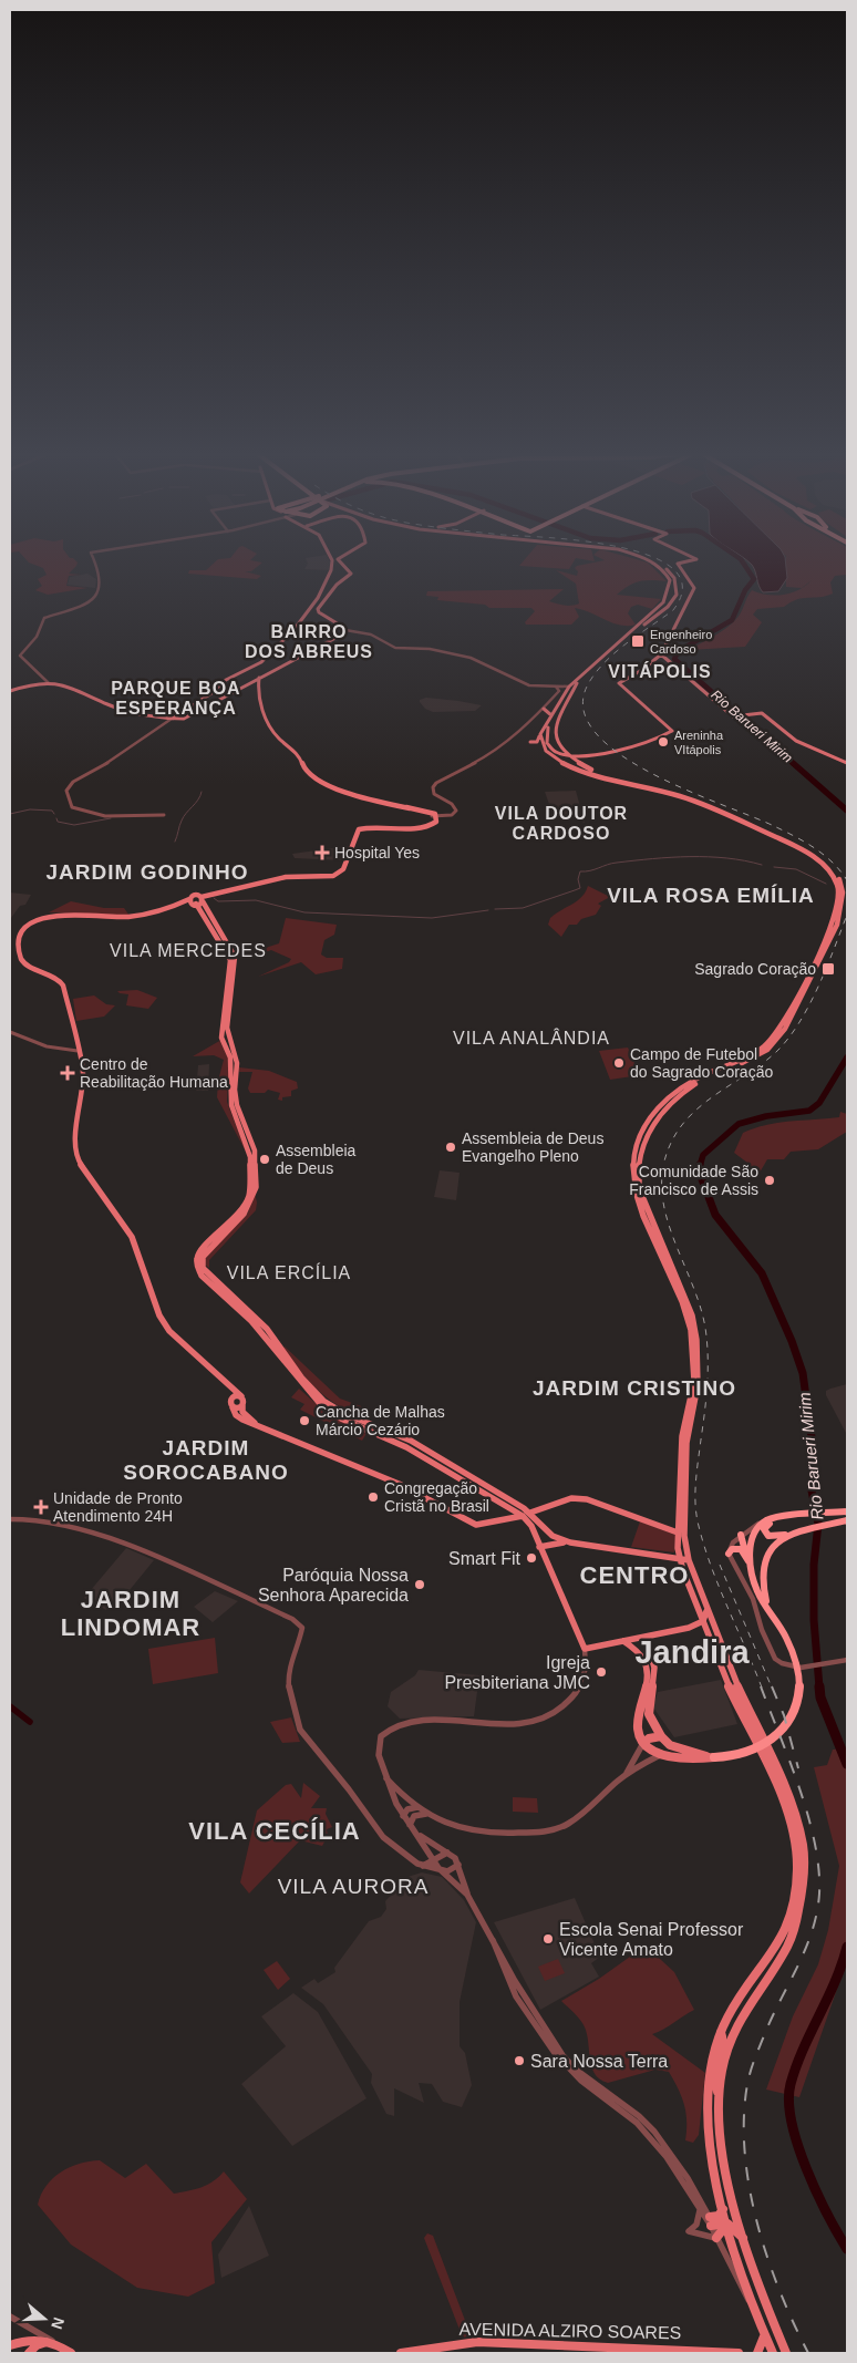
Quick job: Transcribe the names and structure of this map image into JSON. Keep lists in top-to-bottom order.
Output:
{
  "streets": {
    "main road": ["AVENIDA ALZIRO SOARES"]
  },
  "districts": [
    "BAIRRO DOS ABREUS",
    "VITÁPOLIS",
    "PARQUE BOA ESPERANÇA",
    "VILA DOUTOR CARDOSO",
    "JARDIM GODINHO",
    "VILA ROSA EMÍLIA",
    "VILA MERCEDES",
    "VILA ANALÂNDIA",
    "VILA ERCÍLIA",
    "JARDIM CRISTINO",
    "JARDIM SOROCABANO",
    "CENTRO",
    "JARDIM LINDOMAR",
    "Jandira",
    "VILA CECÍLIA",
    "VILA AURORA"
  ],
  "water": ["Rio Barueri Mirim"],
  "places": {
    "transit": ["Engenheiro Cardoso", "Sagrado Coração"],
    "other": [
      "Areninha VItápolis",
      "Campo de Futebol do Sagrado Coração",
      "Assembleia de Deus Evangelho Pleno",
      "Assembleia de Deus",
      "Comunidade São Francisco de Assis",
      "Cancha de Malhas Márcio Cezário",
      "Congregação Cristã no Brasil",
      "Smart Fit",
      "Paróquia Nossa Senhora Aparecida",
      "Igreja Presbiteriana JMC",
      "Escola Senai Professor Vicente Amato",
      "Sara Nossa Terra"
    ],
    "health": ["Hospital Yes", "Centro de Reabilitação Humana", "Unidade de Pronto Atendimento 24H"]
  },
  "north": "right"
}
